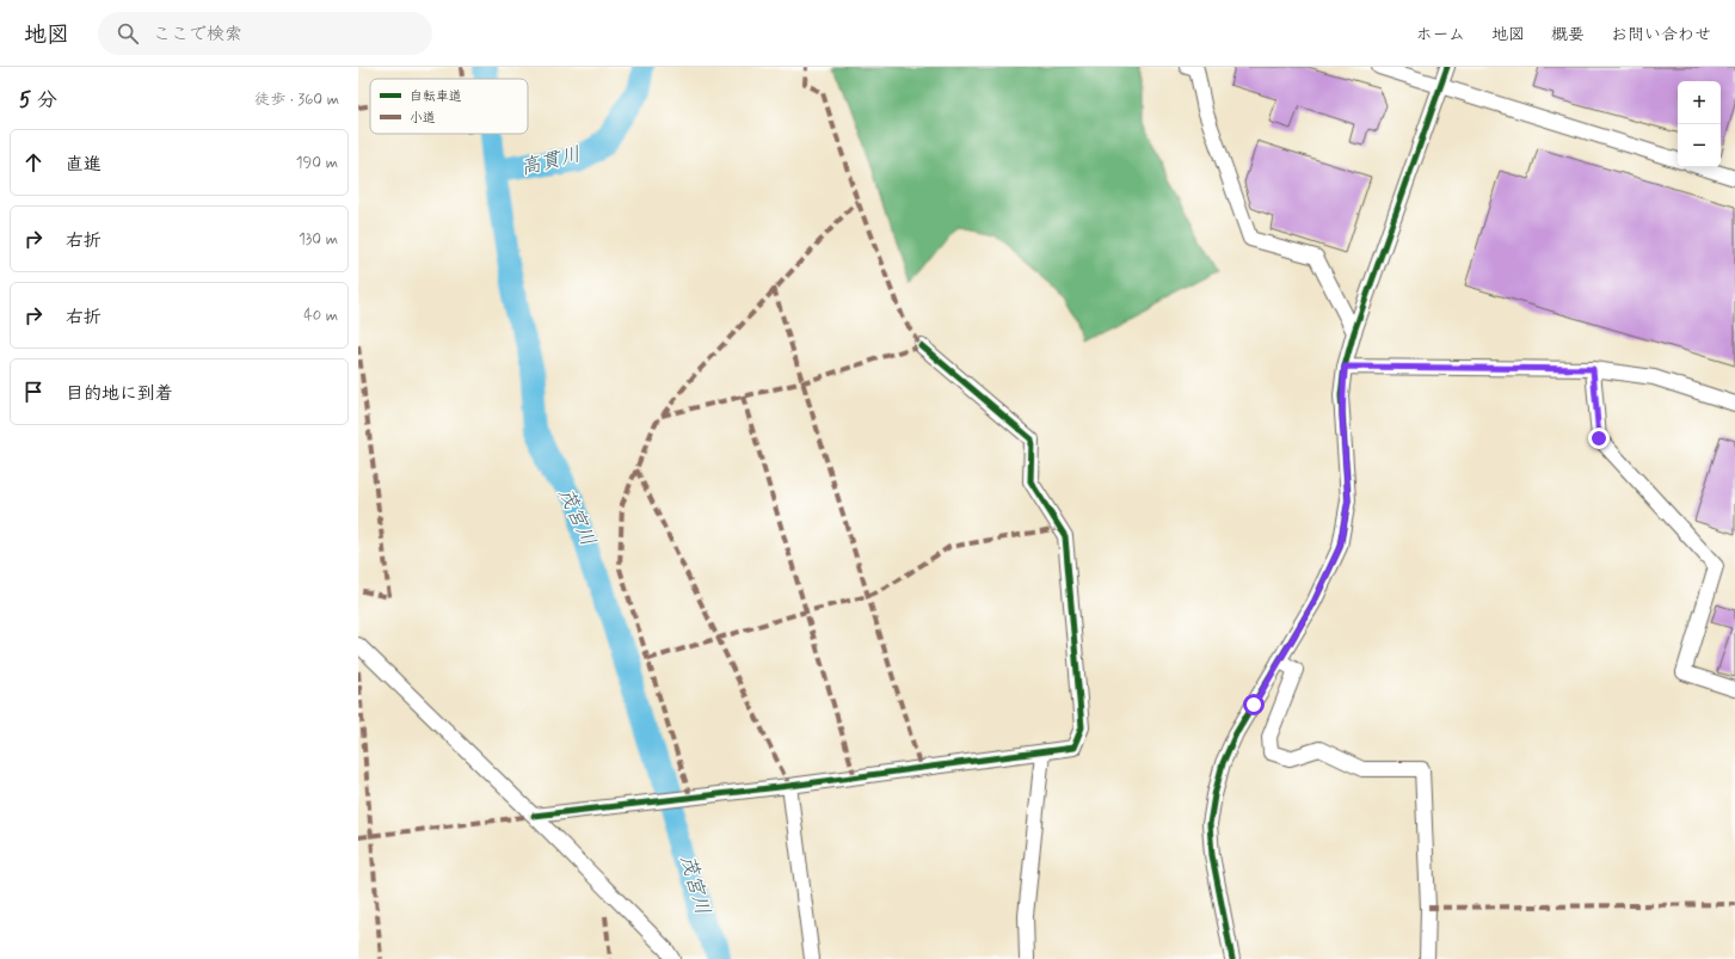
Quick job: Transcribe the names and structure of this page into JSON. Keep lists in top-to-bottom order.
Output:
{
  "water": ["高貫川", "茂宮川"],
  "legend": ["自転車道", "小道"],
  "page": {
    "header": "地図",
    "search": "ここで検索",
    "nav": [
      "ホーム",
      "地図",
      "概要",
      "お問い合わせ"
    ],
    "heading": ["5 分", "徒歩 · 360 m"],
    "map_buttons": ["+", "−"],
    "list": [
      ["直進", "190 m"],
      ["右折", "130 m"],
      ["右折", "40 m"],
      "目的地に到着"
    ]
  }
}
